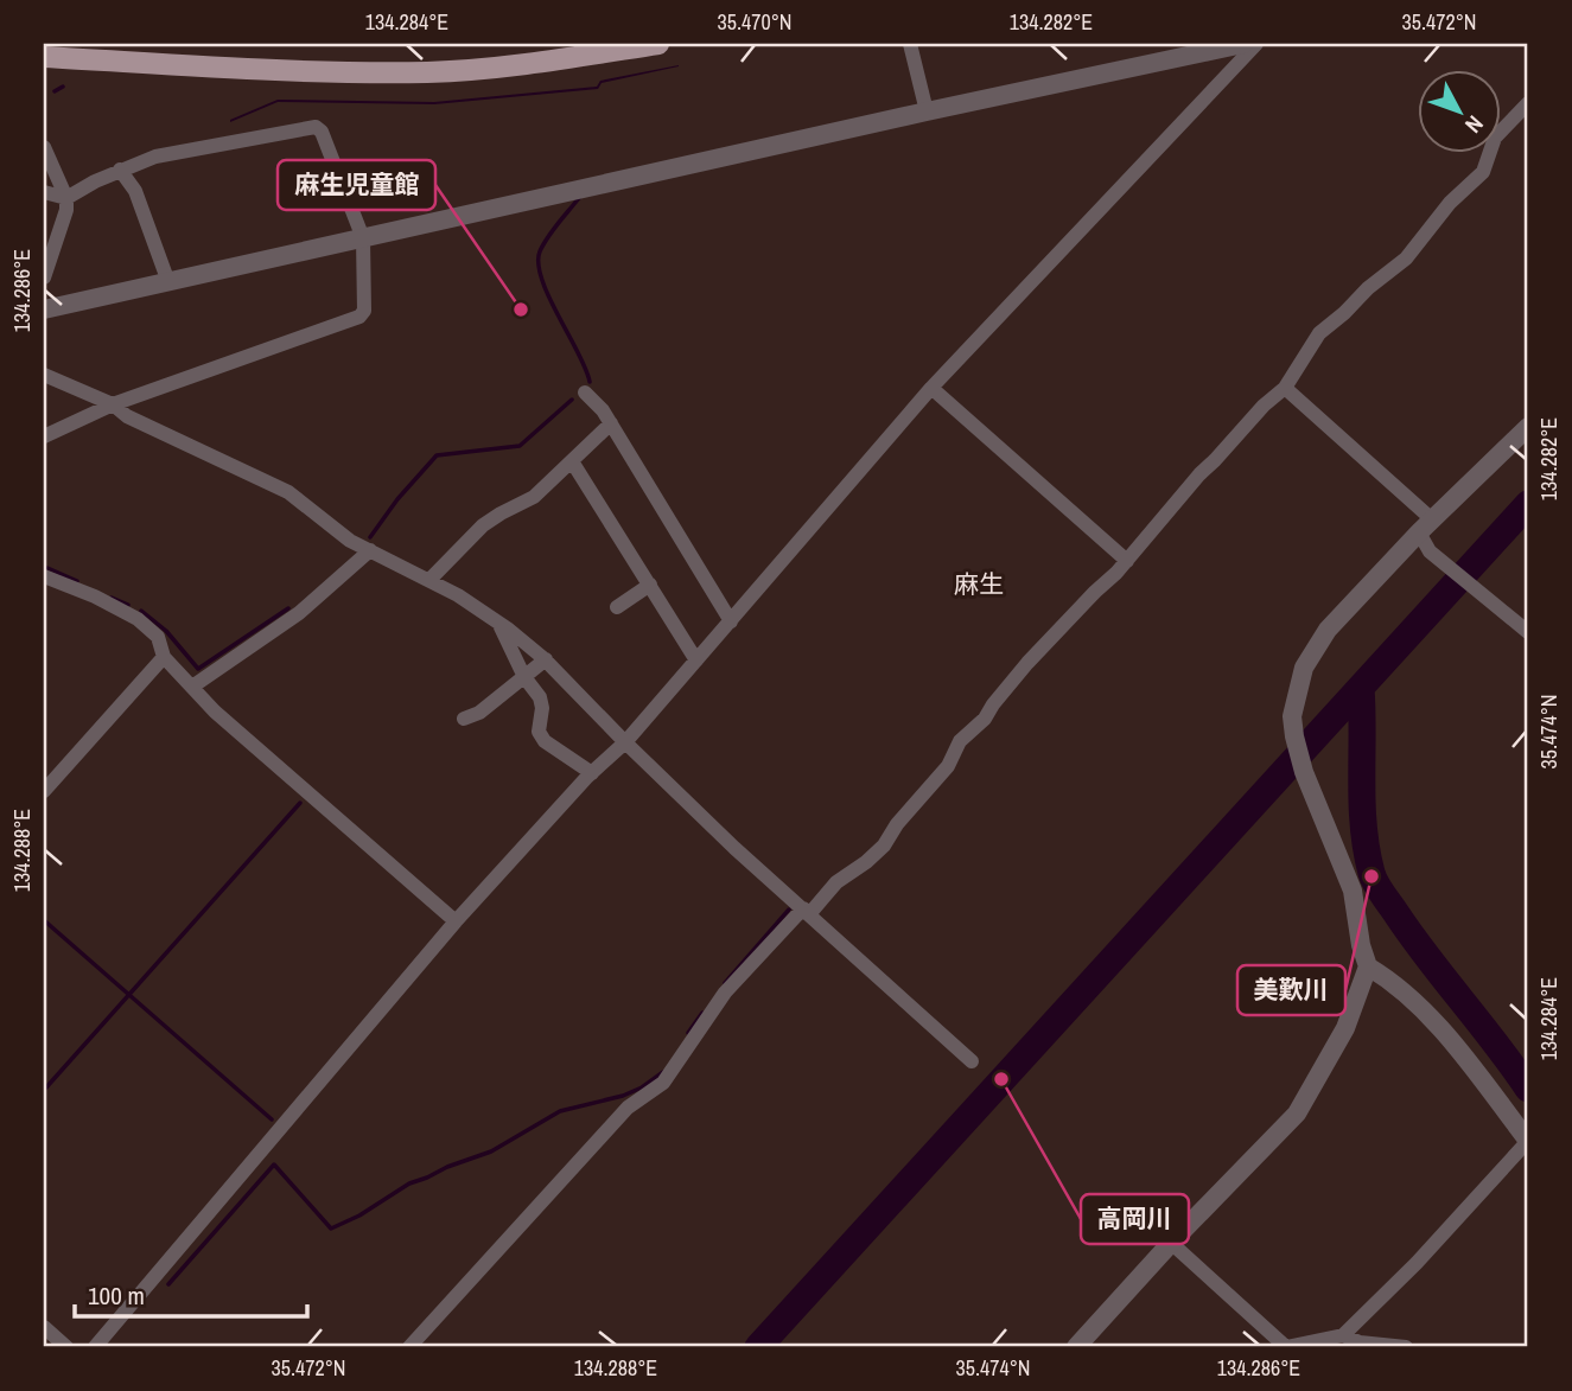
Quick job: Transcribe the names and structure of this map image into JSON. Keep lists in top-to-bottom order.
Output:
{
  "districts": ["麻生"],
  "places": ["麻生児童館", "美歎川", "高岡川"],
  "scale_bar": "100 m",
  "north": "bottom right",
  "coordinates": [
    "134.284°E",
    "35.470°N",
    "134.282°E",
    "35.472°N",
    "134.286°E",
    "35.474°N",
    "134.288°E"
  ]
}
